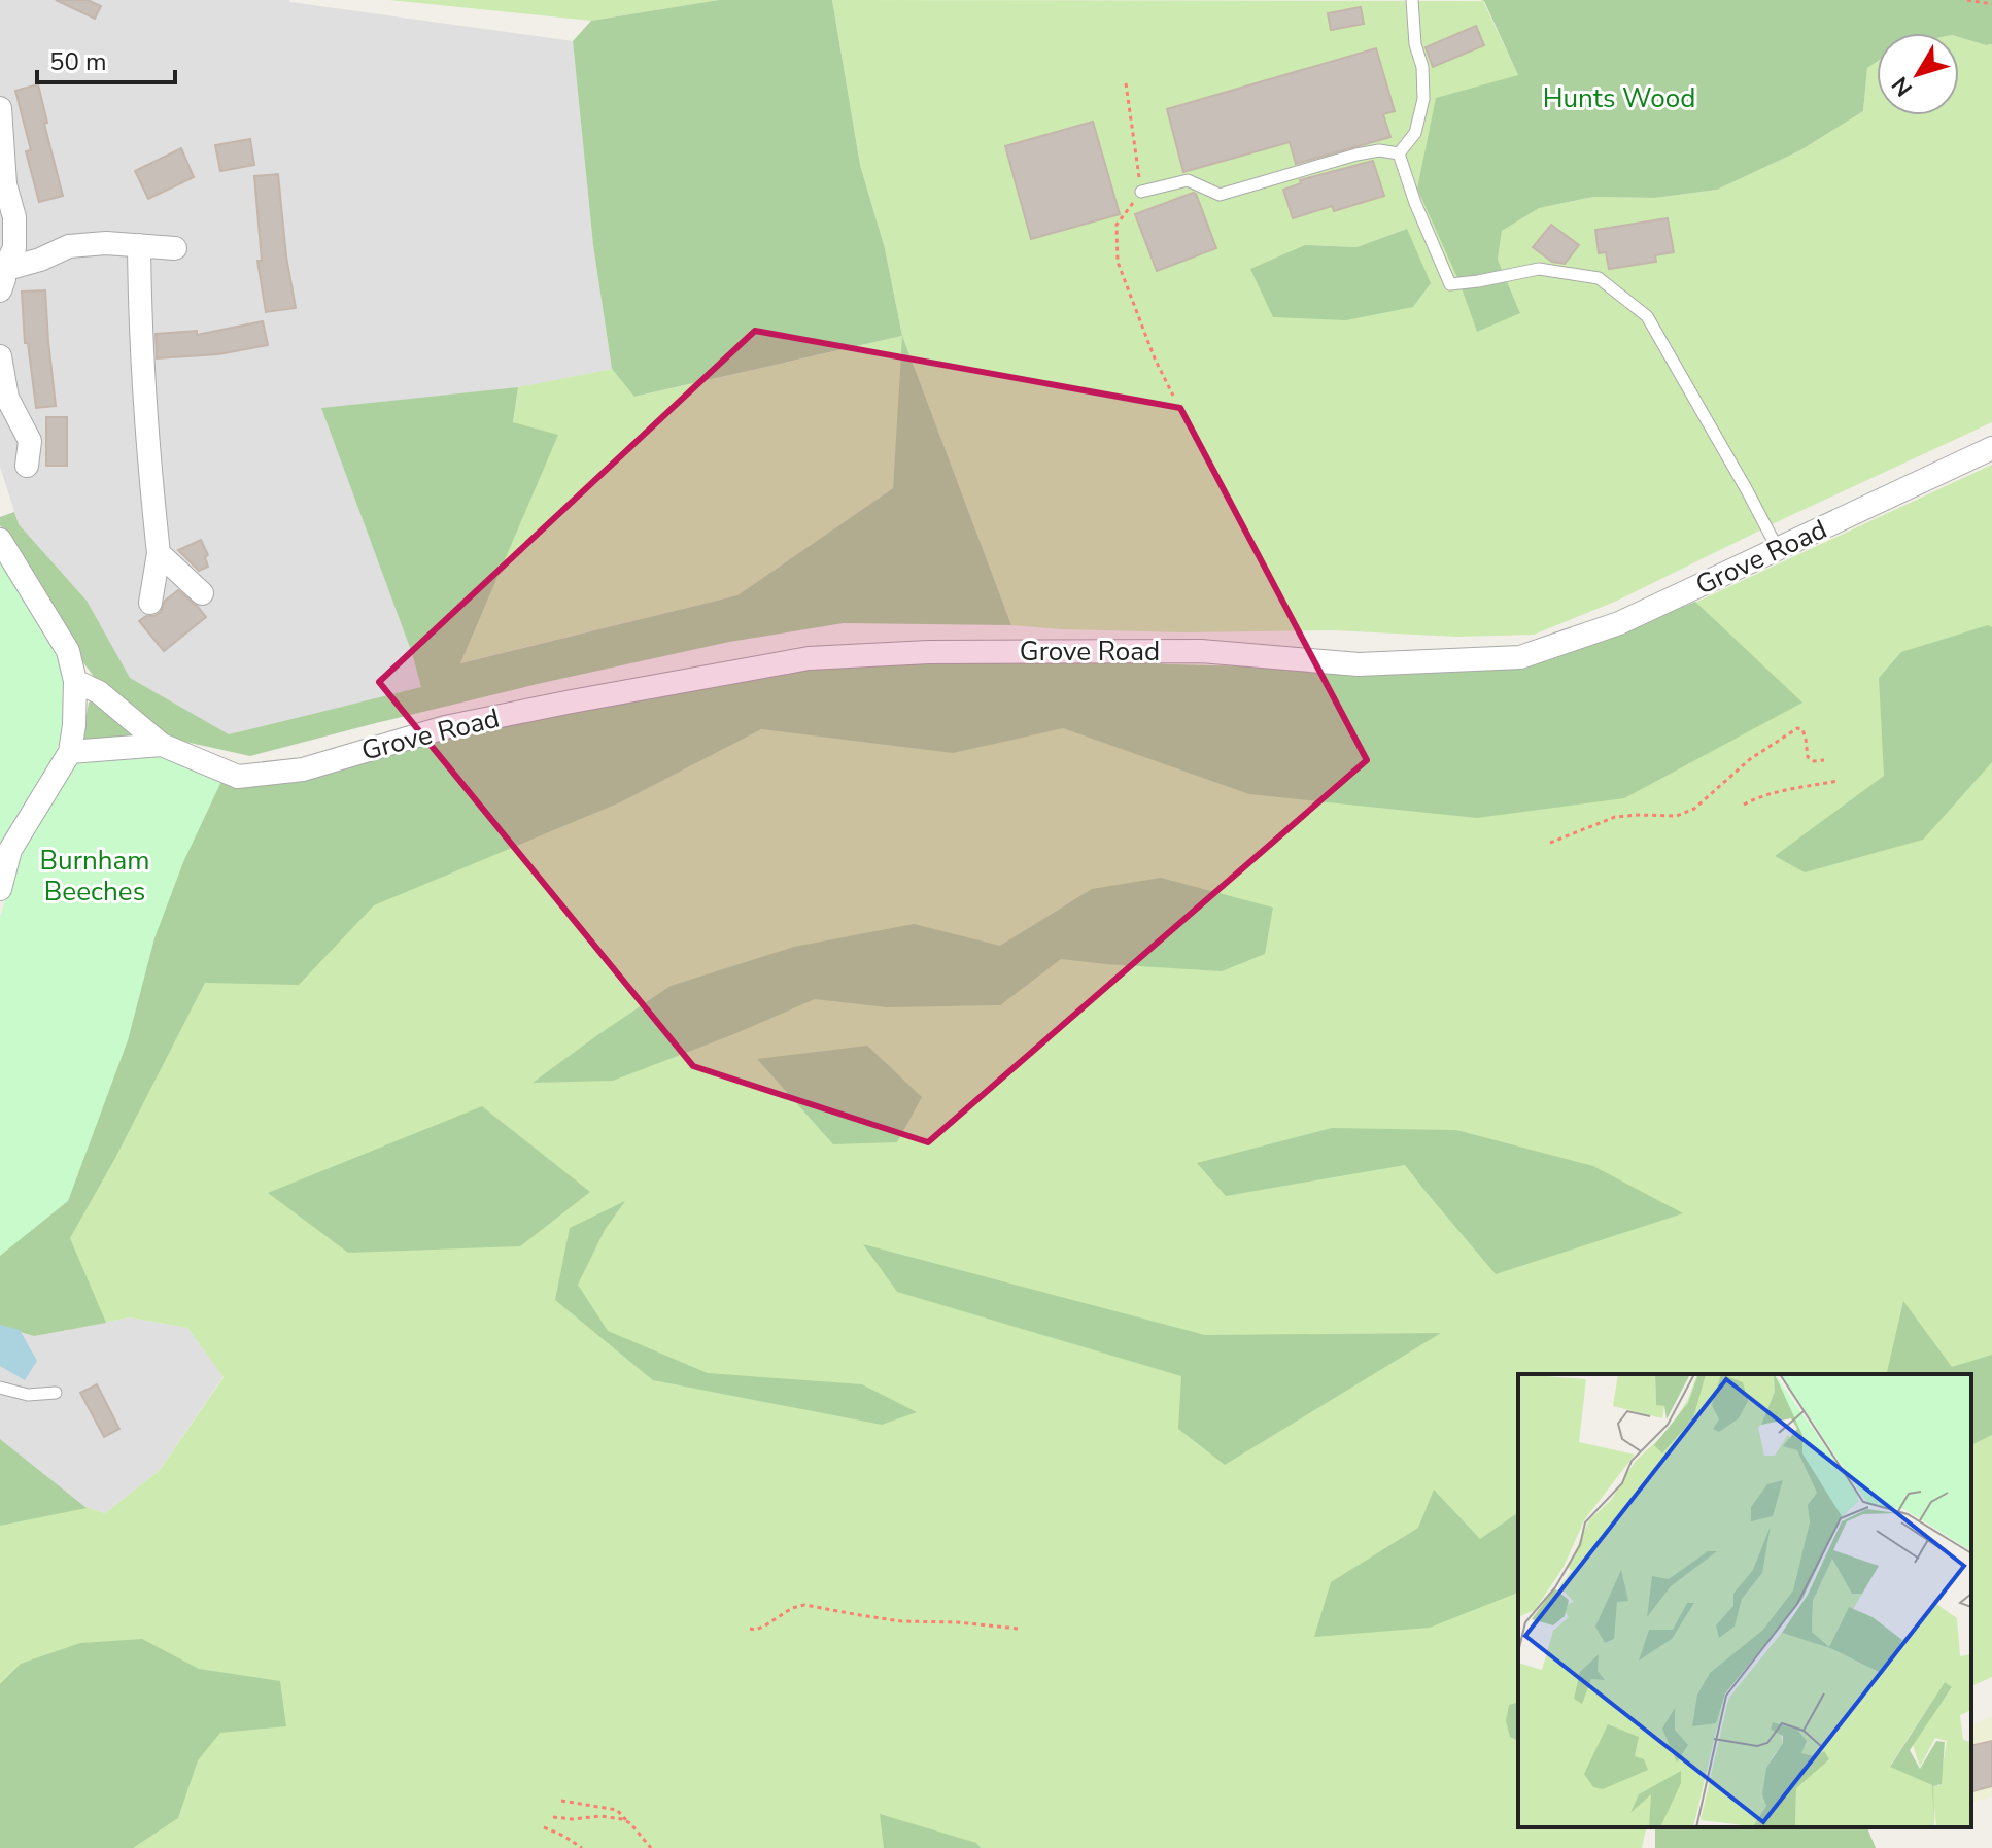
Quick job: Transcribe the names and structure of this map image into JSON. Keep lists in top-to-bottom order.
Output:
{
  "streets": {
    "street": ["Grove Road"]
  },
  "parks": ["Hunts Wood", "Burnham Beeches"],
  "scale_bar": "50 m",
  "north": "bottom left"
}
